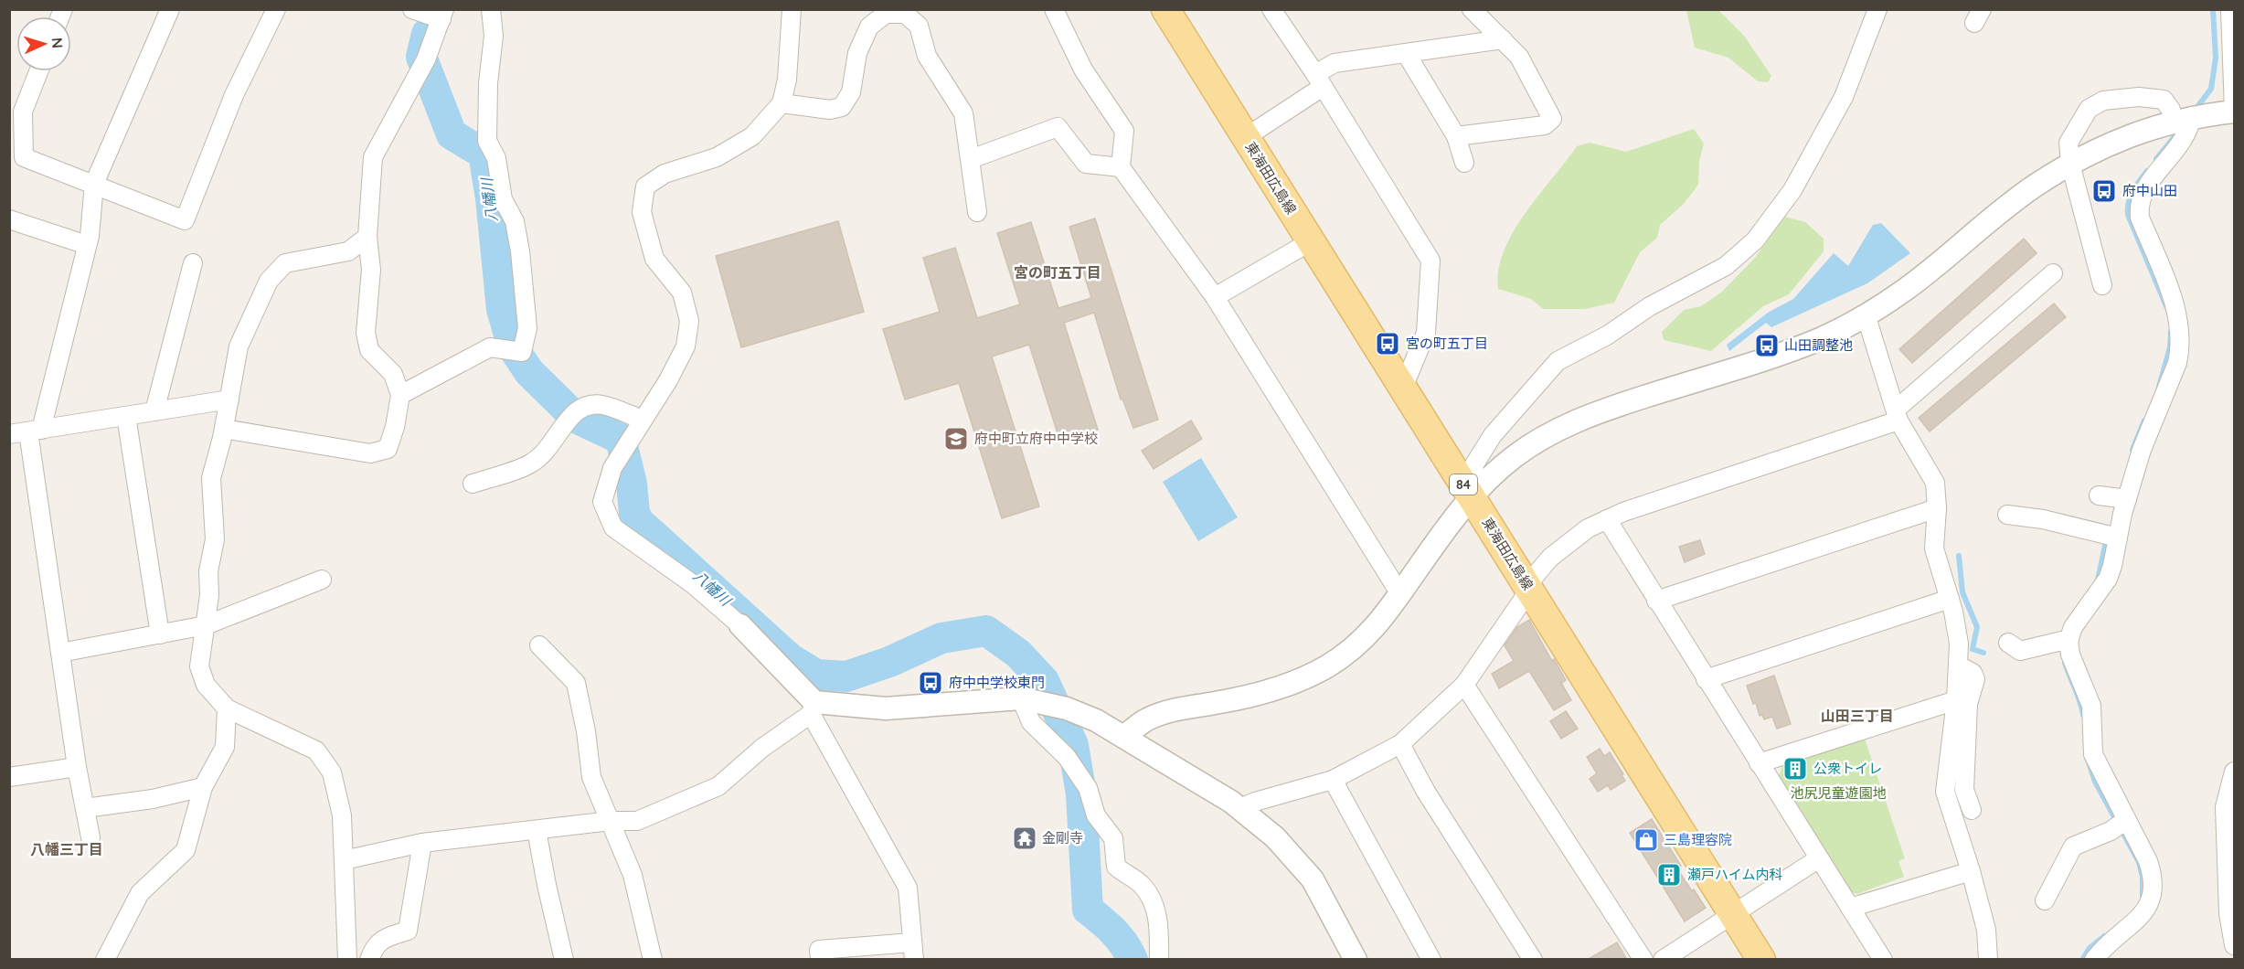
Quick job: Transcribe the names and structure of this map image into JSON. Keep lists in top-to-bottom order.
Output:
{
  "streets": {
    "main road": ["東海田広島線", "84"]
  },
  "districts": ["宮の町五丁目", "山田三丁目", "八幡三丁目"],
  "water": ["八幡川"],
  "parks": ["池尻児童遊園地"],
  "places": {
    "bus stop": [
      "府中山田",
      "宮の町五丁目",
      "山田調整池",
      "府中中学校東門"
    ],
    "school or university": ["府中町立府中中学校"],
    "building": ["公衆トイレ", "瀬戸ハイム内科"],
    "temple": ["金剛寺"],
    "shop": ["三島理容院"]
  },
  "north": "right"
}
